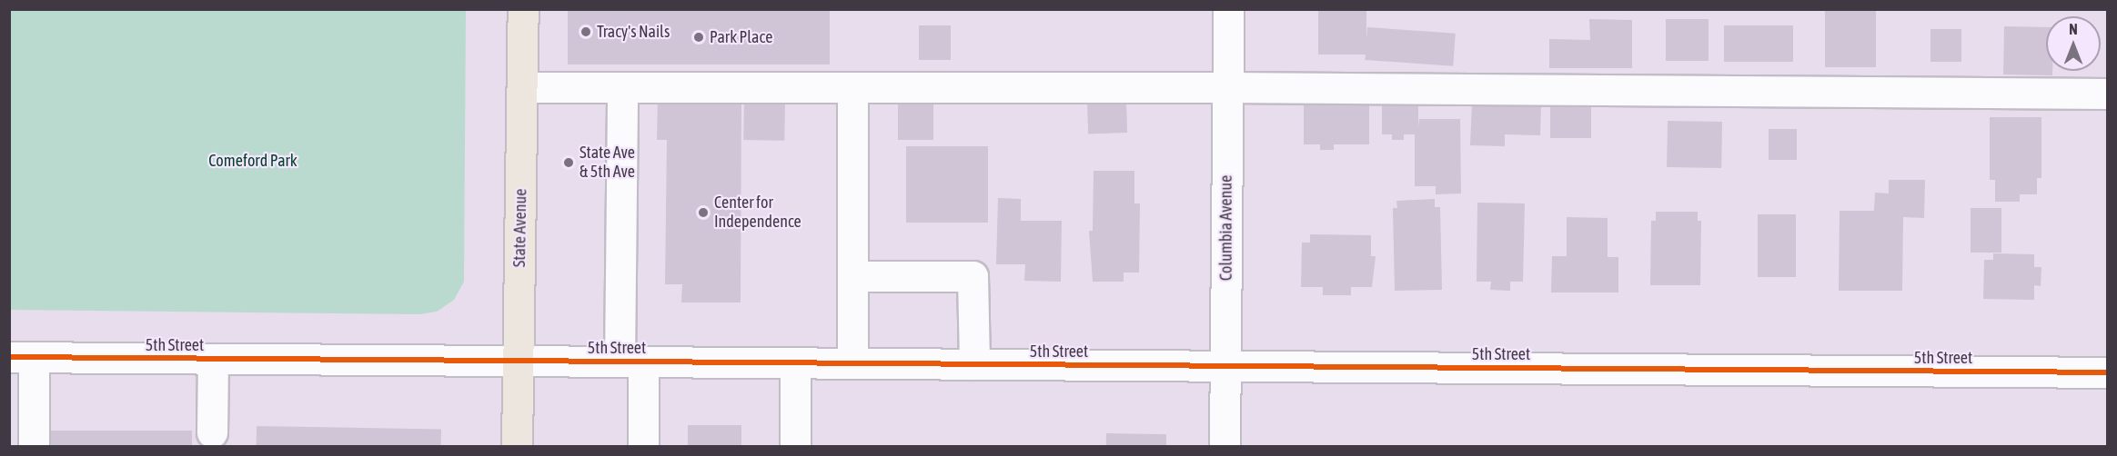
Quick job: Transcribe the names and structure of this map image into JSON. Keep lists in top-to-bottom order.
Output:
{
  "streets": {
    "main road": ["State Avenue"],
    "street": ["Columbia Avenue", "5th Street"]
  },
  "crossings": [
    ["State Avenue", "5th Street"],
    ["Columbia Avenue", "5th Street"]
  ],
  "parks": ["Comeford Park"],
  "places": [
    "Tracy's Nails",
    "Park Place",
    "State Ave & 5th Ave",
    "Center for Independence"
  ],
  "north": "top"
}
